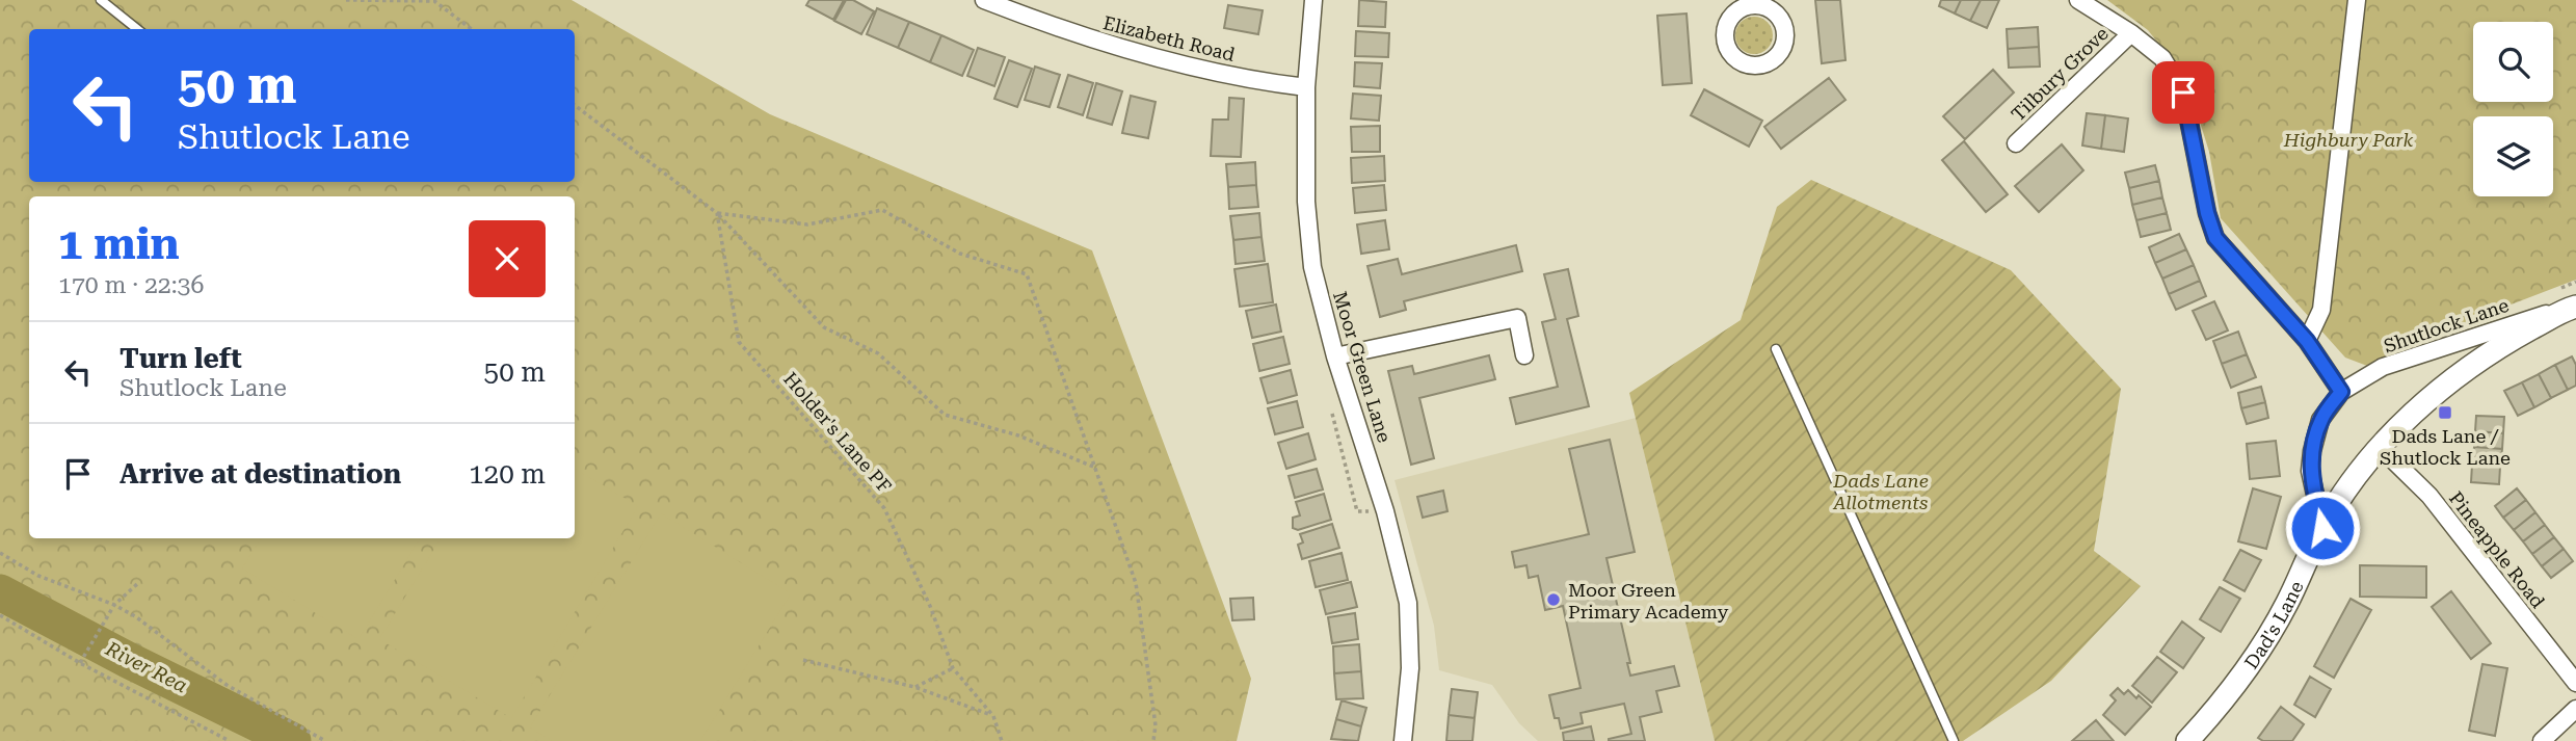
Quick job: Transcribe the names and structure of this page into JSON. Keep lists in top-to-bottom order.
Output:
{
  "streets": {
    "street": [
      "Elizabeth Road",
      "Tilbury Grove",
      "Shutlock Lane",
      "Moor Green Lane",
      "Pineapple Road",
      "Dad's Lane"
    ],
    "path": ["Holder's Lane PF"]
  },
  "crossings": [
    ["Elizabeth Road", "Moor Green Lane"],
    ["Shutlock Lane", "Dad's Lane"],
    ["Pineapple Road", "Dad's Lane"]
  ],
  "water": ["River Rea"],
  "parks": ["Highbury Park", "Dads Lane Allotments"],
  "places": {
    "transit": ["Dads Lane / Shutlock Lane"],
    "other": ["Moor Green Primary Academy"]
  },
  "page": {
    "turn": ["50 m", "Shutlock Lane"],
    "heading": ["1 min", "170 m · 22:36"],
    "list": [
      {
        "name": "Turn left",
        "note": "Shutlock Lane",
        "value": "50 m"
      },
      {
        "name": "Arrive at destination",
        "value": "120 m"
      }
    ]
  }
}
